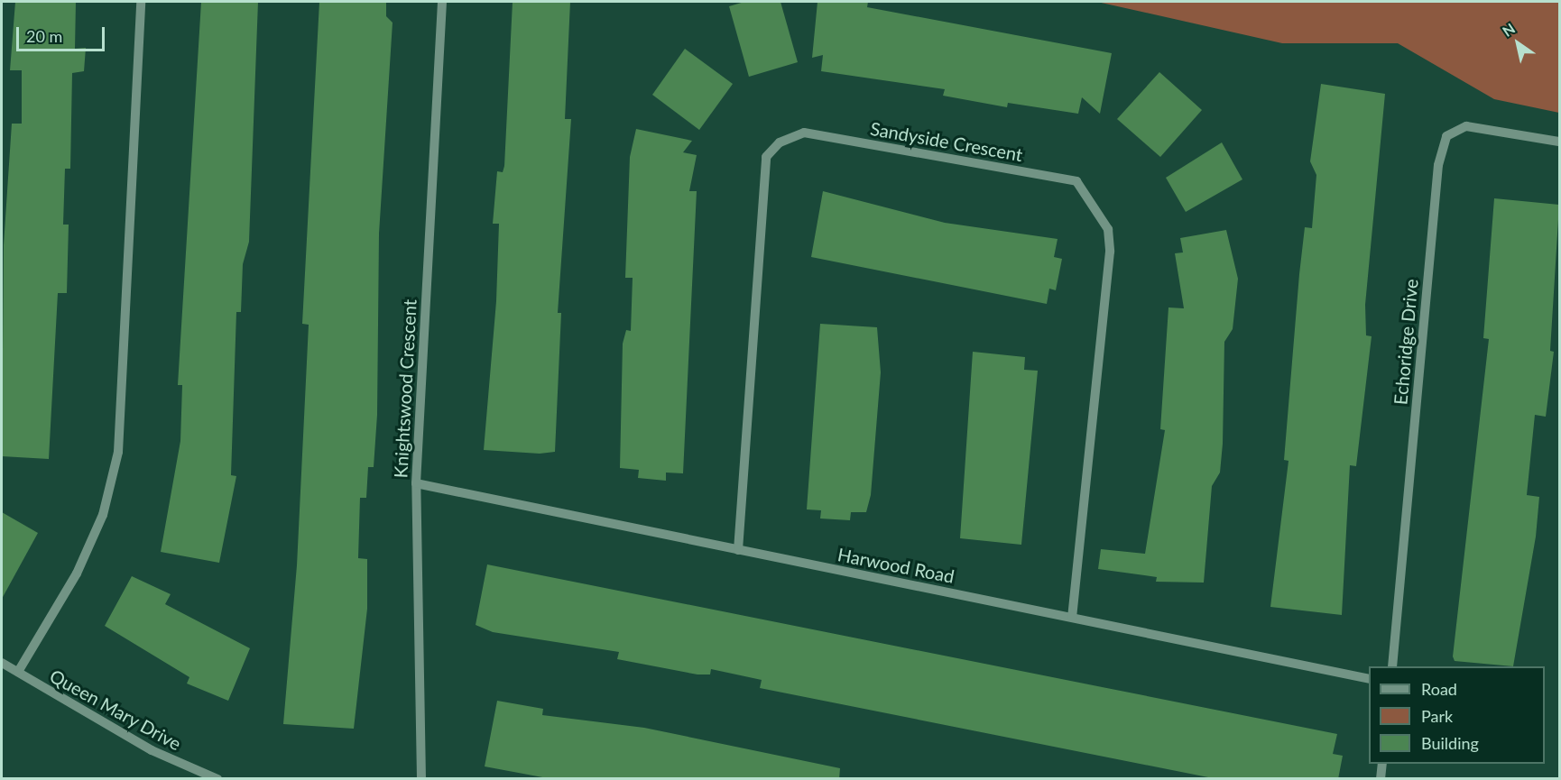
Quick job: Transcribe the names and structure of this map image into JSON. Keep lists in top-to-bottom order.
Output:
{
  "streets": {
    "street": [
      "Sandyside Crescent",
      "Echoridge Drive",
      "Knightswood Crescent",
      "Harwood Road",
      "Queen Mary Drive"
    ]
  },
  "crossings": [
    ["Sandyside Crescent", "Harwood Road"],
    ["Knightswood Crescent", "Harwood Road"]
  ],
  "legend": ["Road", "Park", "Building"],
  "scale_bar": "20 m",
  "north": "top left"
}
